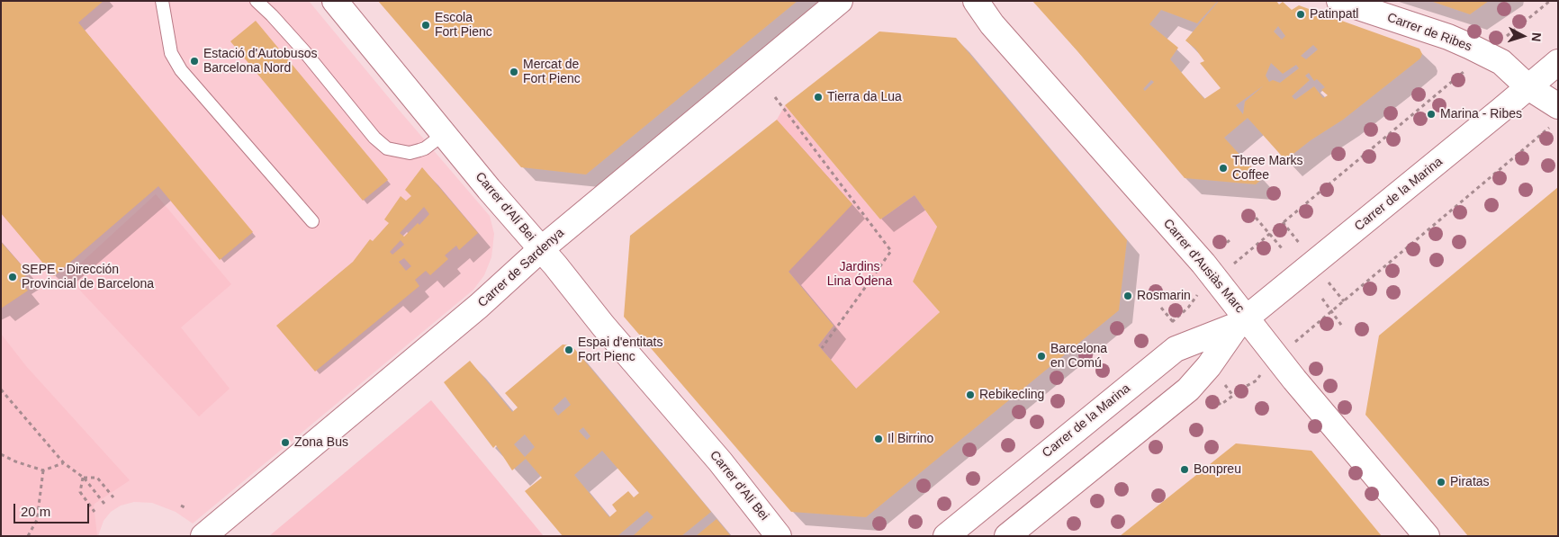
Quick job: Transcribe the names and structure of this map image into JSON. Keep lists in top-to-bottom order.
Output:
{
  "streets": {
    "street": [
      "Carrer de Ribes",
      "Carrer de la Marina",
      "Carrer d'Alí Bei",
      "Carrer d'Ausiàs Marc",
      "Carrer de Sardenya"
    ]
  },
  "crossings": [
    ["Carrer de Ribes", "Carrer de la Marina"],
    ["Carrer de la Marina", "Carrer d'Ausiàs Marc"],
    ["Carrer d'Alí Bei", "Carrer de Sardenya"]
  ],
  "parks": ["Jardins Lina Ódena"],
  "places": [
    "Patinpatl",
    "Escola Fort Pienc",
    "Estació d'Autobusos Barcelona Nord",
    "Mercat de Fort Pienc",
    "Tierra da Lua",
    "Marina - Ribes",
    "Three Marks Coffee",
    "SEPE - Dirección Provincial de Barcelona",
    "Rosmarin",
    "Espai d'entitats Fort Pienc",
    "Barcelona en Comú",
    "Rebikecling",
    "Il Birrino",
    "Zona Bus",
    "Bonpreu",
    "Piratas"
  ],
  "scale_bar": "20 m",
  "north": "right"
}
